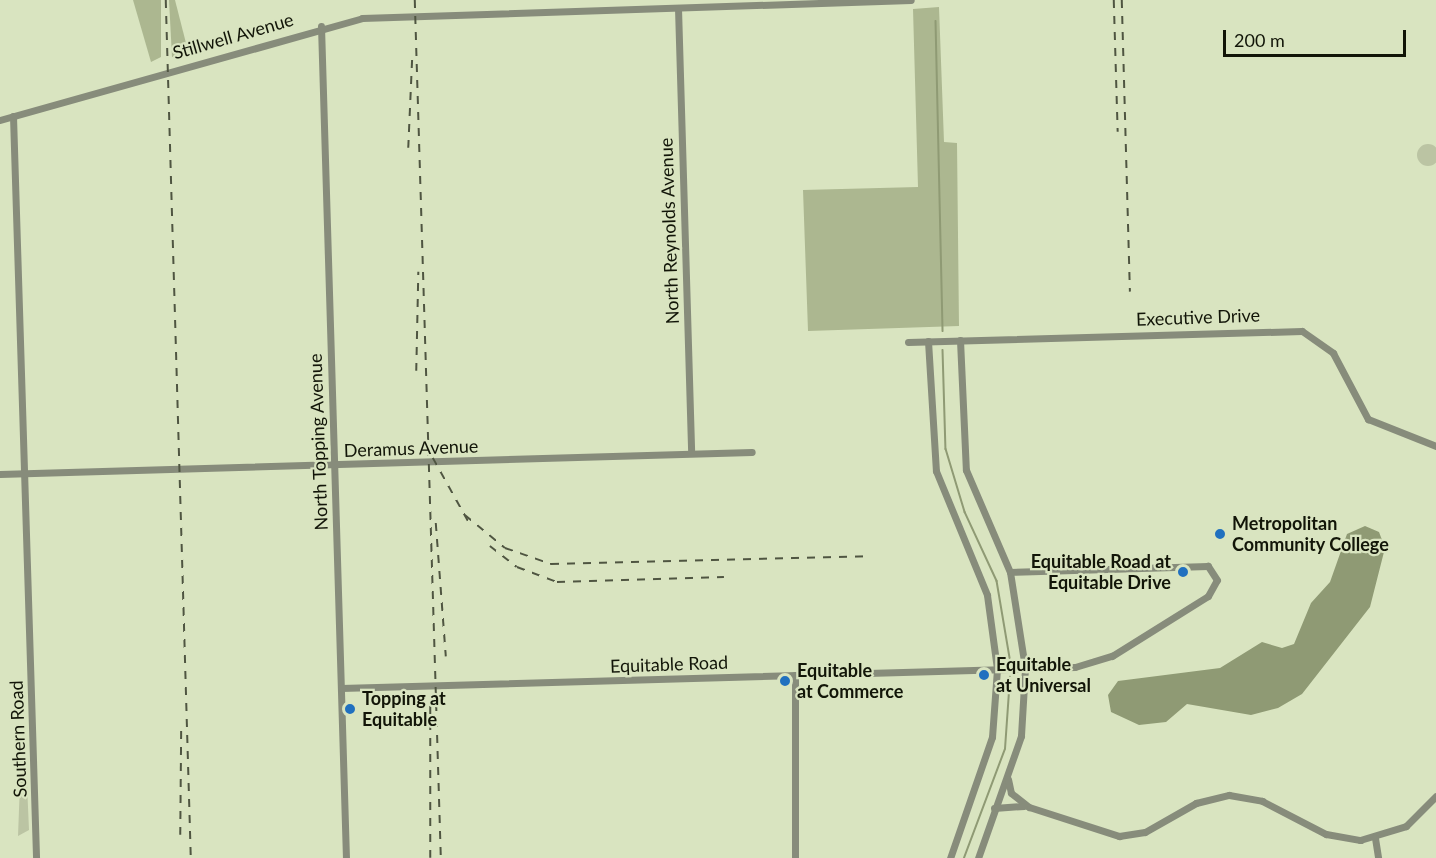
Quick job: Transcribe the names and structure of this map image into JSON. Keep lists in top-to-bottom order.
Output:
{
  "streets": {
    "street": [
      "Stillwell Avenue",
      "North Reynolds Avenue",
      "Executive Drive",
      "North Topping Avenue",
      "Deramus Avenue",
      "Equitable Road",
      "Southern Road"
    ]
  },
  "crossings": [
    ["Stillwell Avenue", "North Reynolds Avenue"],
    ["Stillwell Avenue", "North Topping Avenue"],
    ["Stillwell Avenue", "Southern Road"],
    ["North Reynolds Avenue", "Deramus Avenue"],
    ["North Topping Avenue", "Deramus Avenue"],
    ["North Topping Avenue", "Equitable Road"],
    ["Deramus Avenue", "Southern Road"]
  ],
  "places": [
    "Metropolitan Community College",
    "Equitable Road at Equitable Drive",
    "Equitable at Universal",
    "Equitable at Commerce",
    "Topping at Equitable"
  ],
  "scale_bar": "200 m"
}
